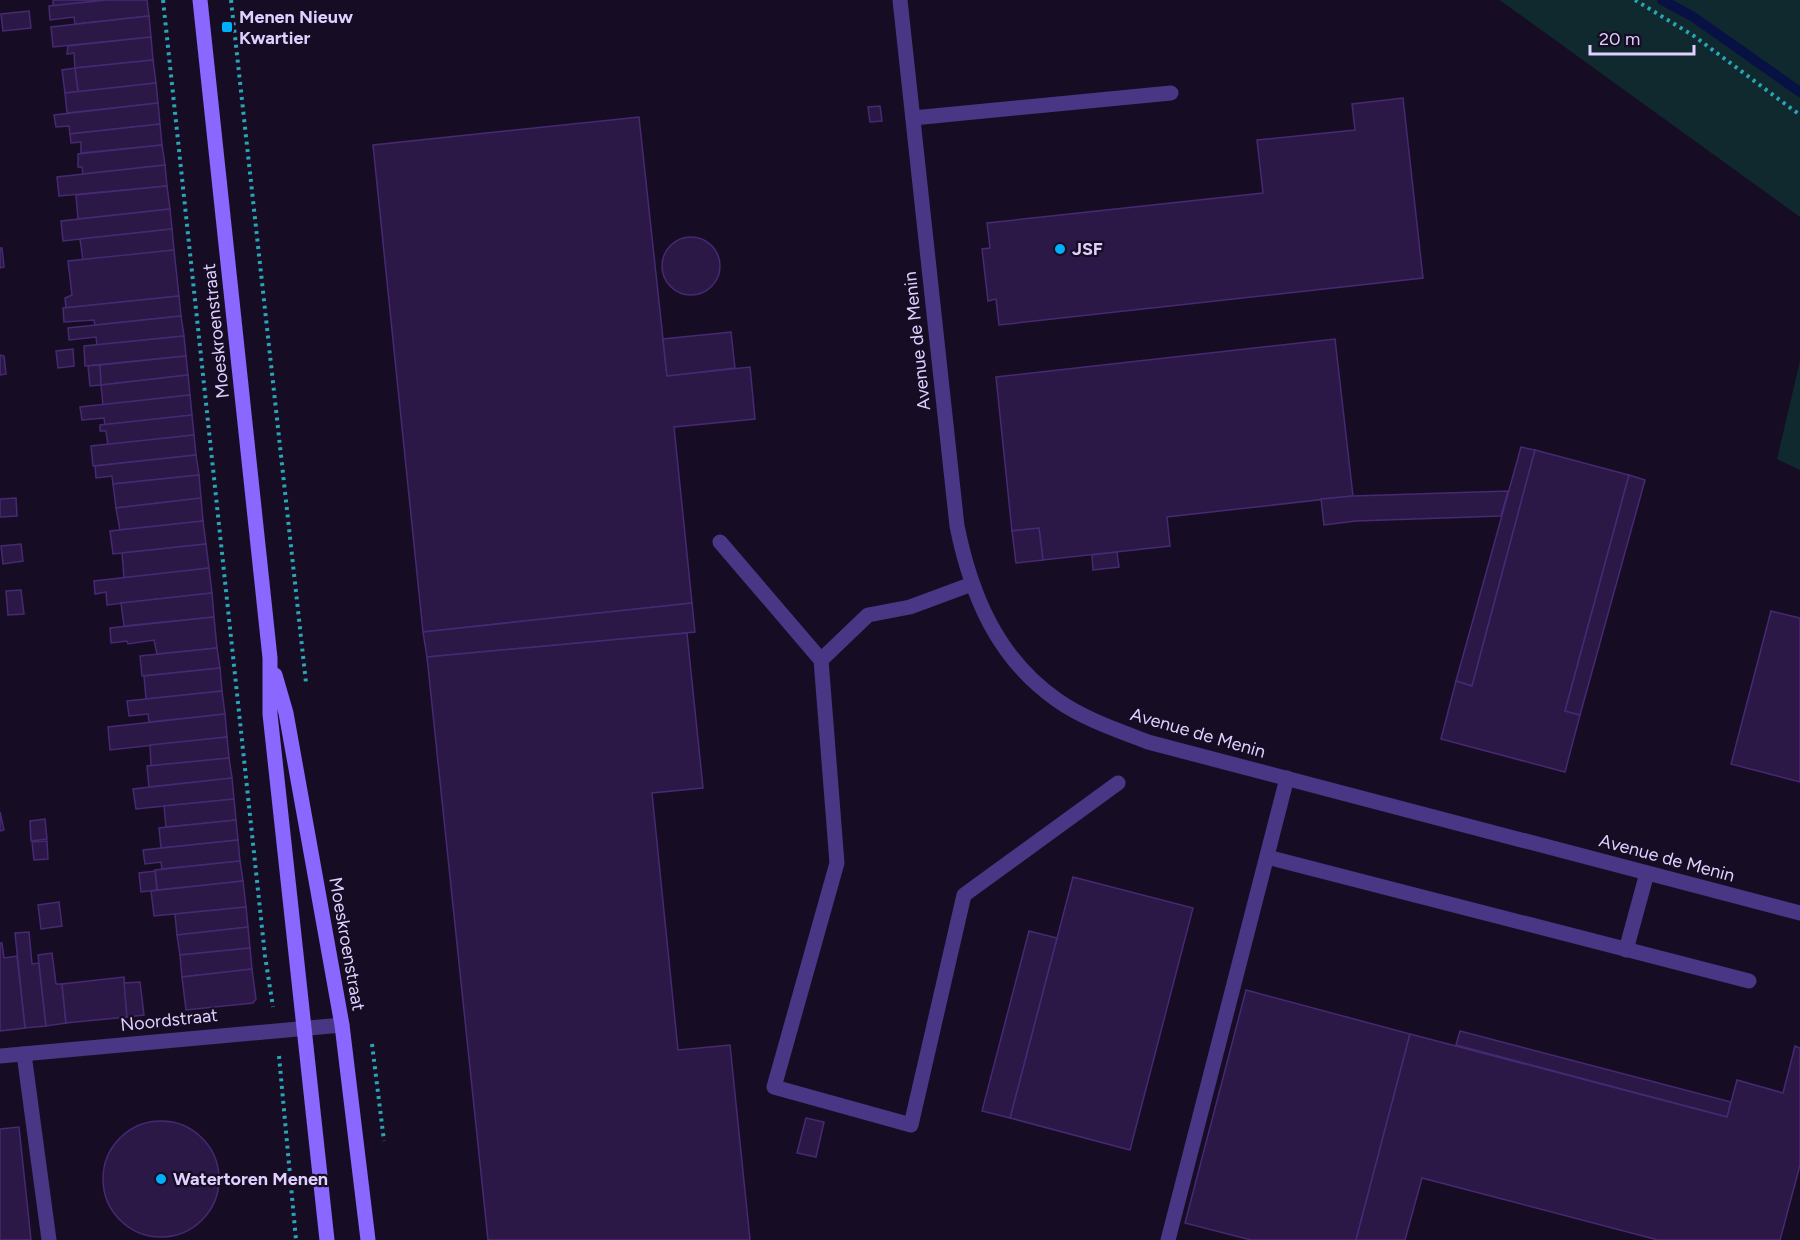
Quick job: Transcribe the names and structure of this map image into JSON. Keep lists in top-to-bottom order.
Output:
{
  "streets": {
    "main road": ["Moeskroenstraat"],
    "street": ["Avenue de Menin", "Noordstraat"]
  },
  "crossings": [
    ["Moeskroenstraat", "Noordstraat"]
  ],
  "places": {
    "transit": ["Menen Nieuw Kwartier"],
    "other": ["JSF", "Watertoren Menen"]
  },
  "scale_bar": "20 m"
}
